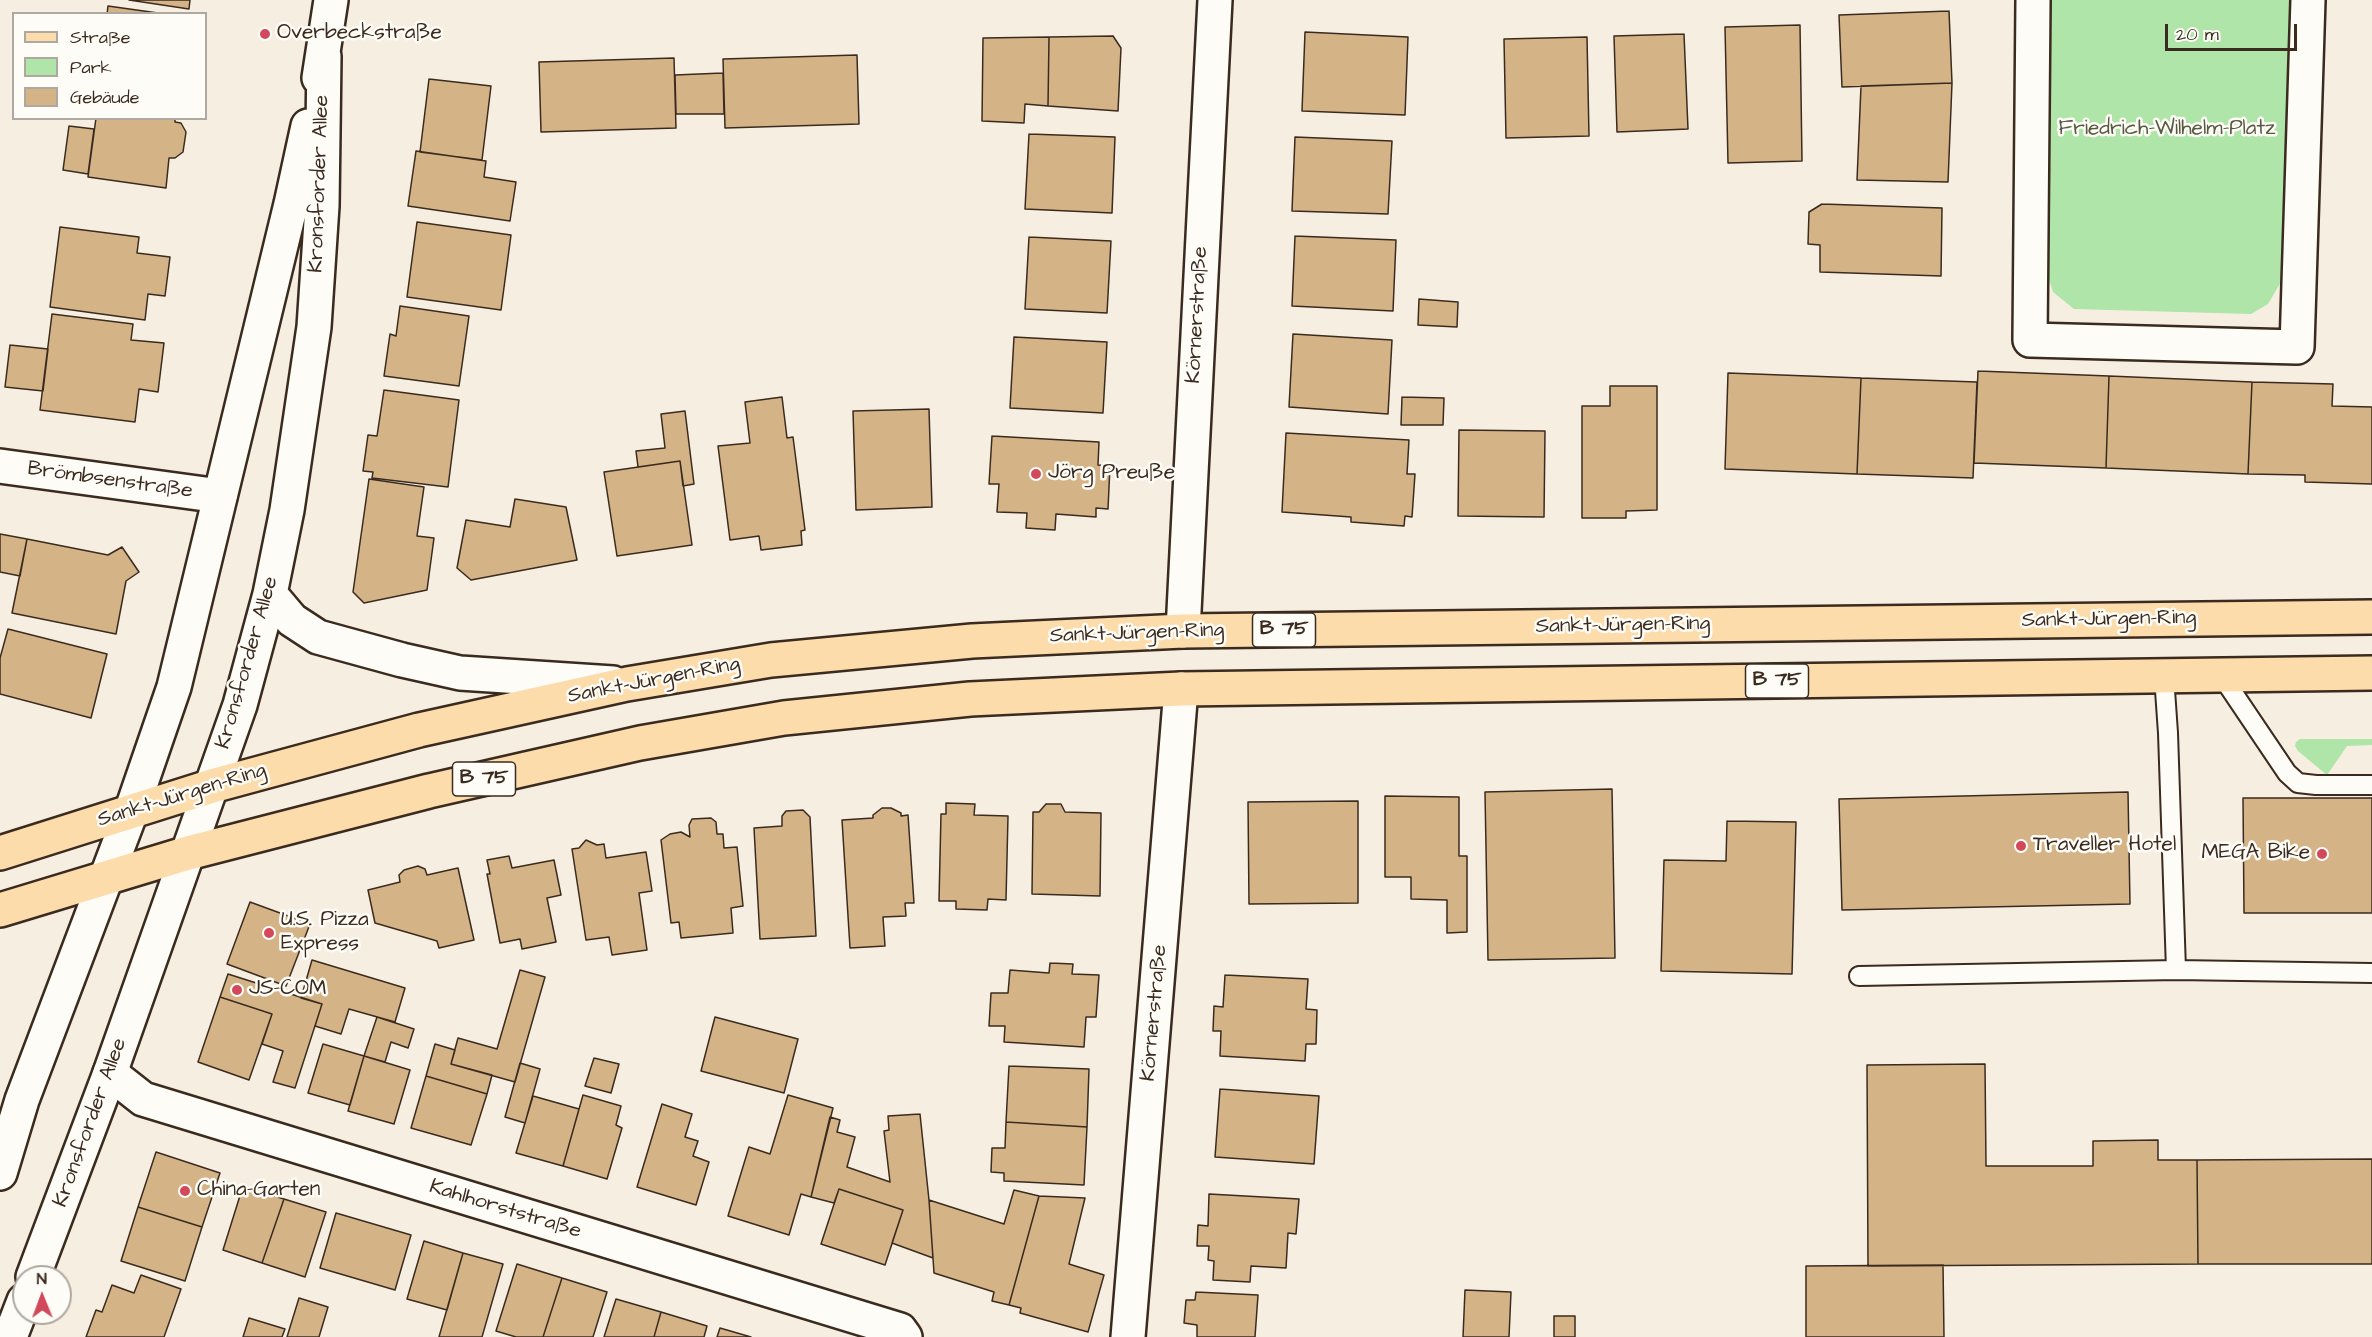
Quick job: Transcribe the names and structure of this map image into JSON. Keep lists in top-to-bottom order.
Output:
{
  "streets": {
    "main road": ["Sankt-Jürgen-Ring", "B 75"],
    "street": [
      "Kronsforder Allee",
      "Körnerstraße",
      "Brömbsenstraße",
      "Kahlhorststraße"
    ]
  },
  "crossings": [
    ["Kronsforder Allee", "Brömbsenstraße"],
    ["Kronsforder Allee", "Sankt-Jürgen-Ring"],
    ["Kronsforder Allee", "B 75"],
    ["Kronsforder Allee", "Kahlhorststraße"],
    ["Körnerstraße", "Sankt-Jürgen-Ring"],
    ["Körnerstraße", "B 75"]
  ],
  "parks": ["Friedrich-Wilhelm-Platz"],
  "places": [
    "Overbeckstraße",
    "Jörg Preuße",
    "Traveller Hotel",
    "MEGA Bike",
    "U.S. Pizza Express",
    "JS-COM",
    "China-Garten"
  ],
  "legend": ["Straße", "Park", "Gebäude"],
  "scale_bar": "20 m",
  "north": "top"
}
